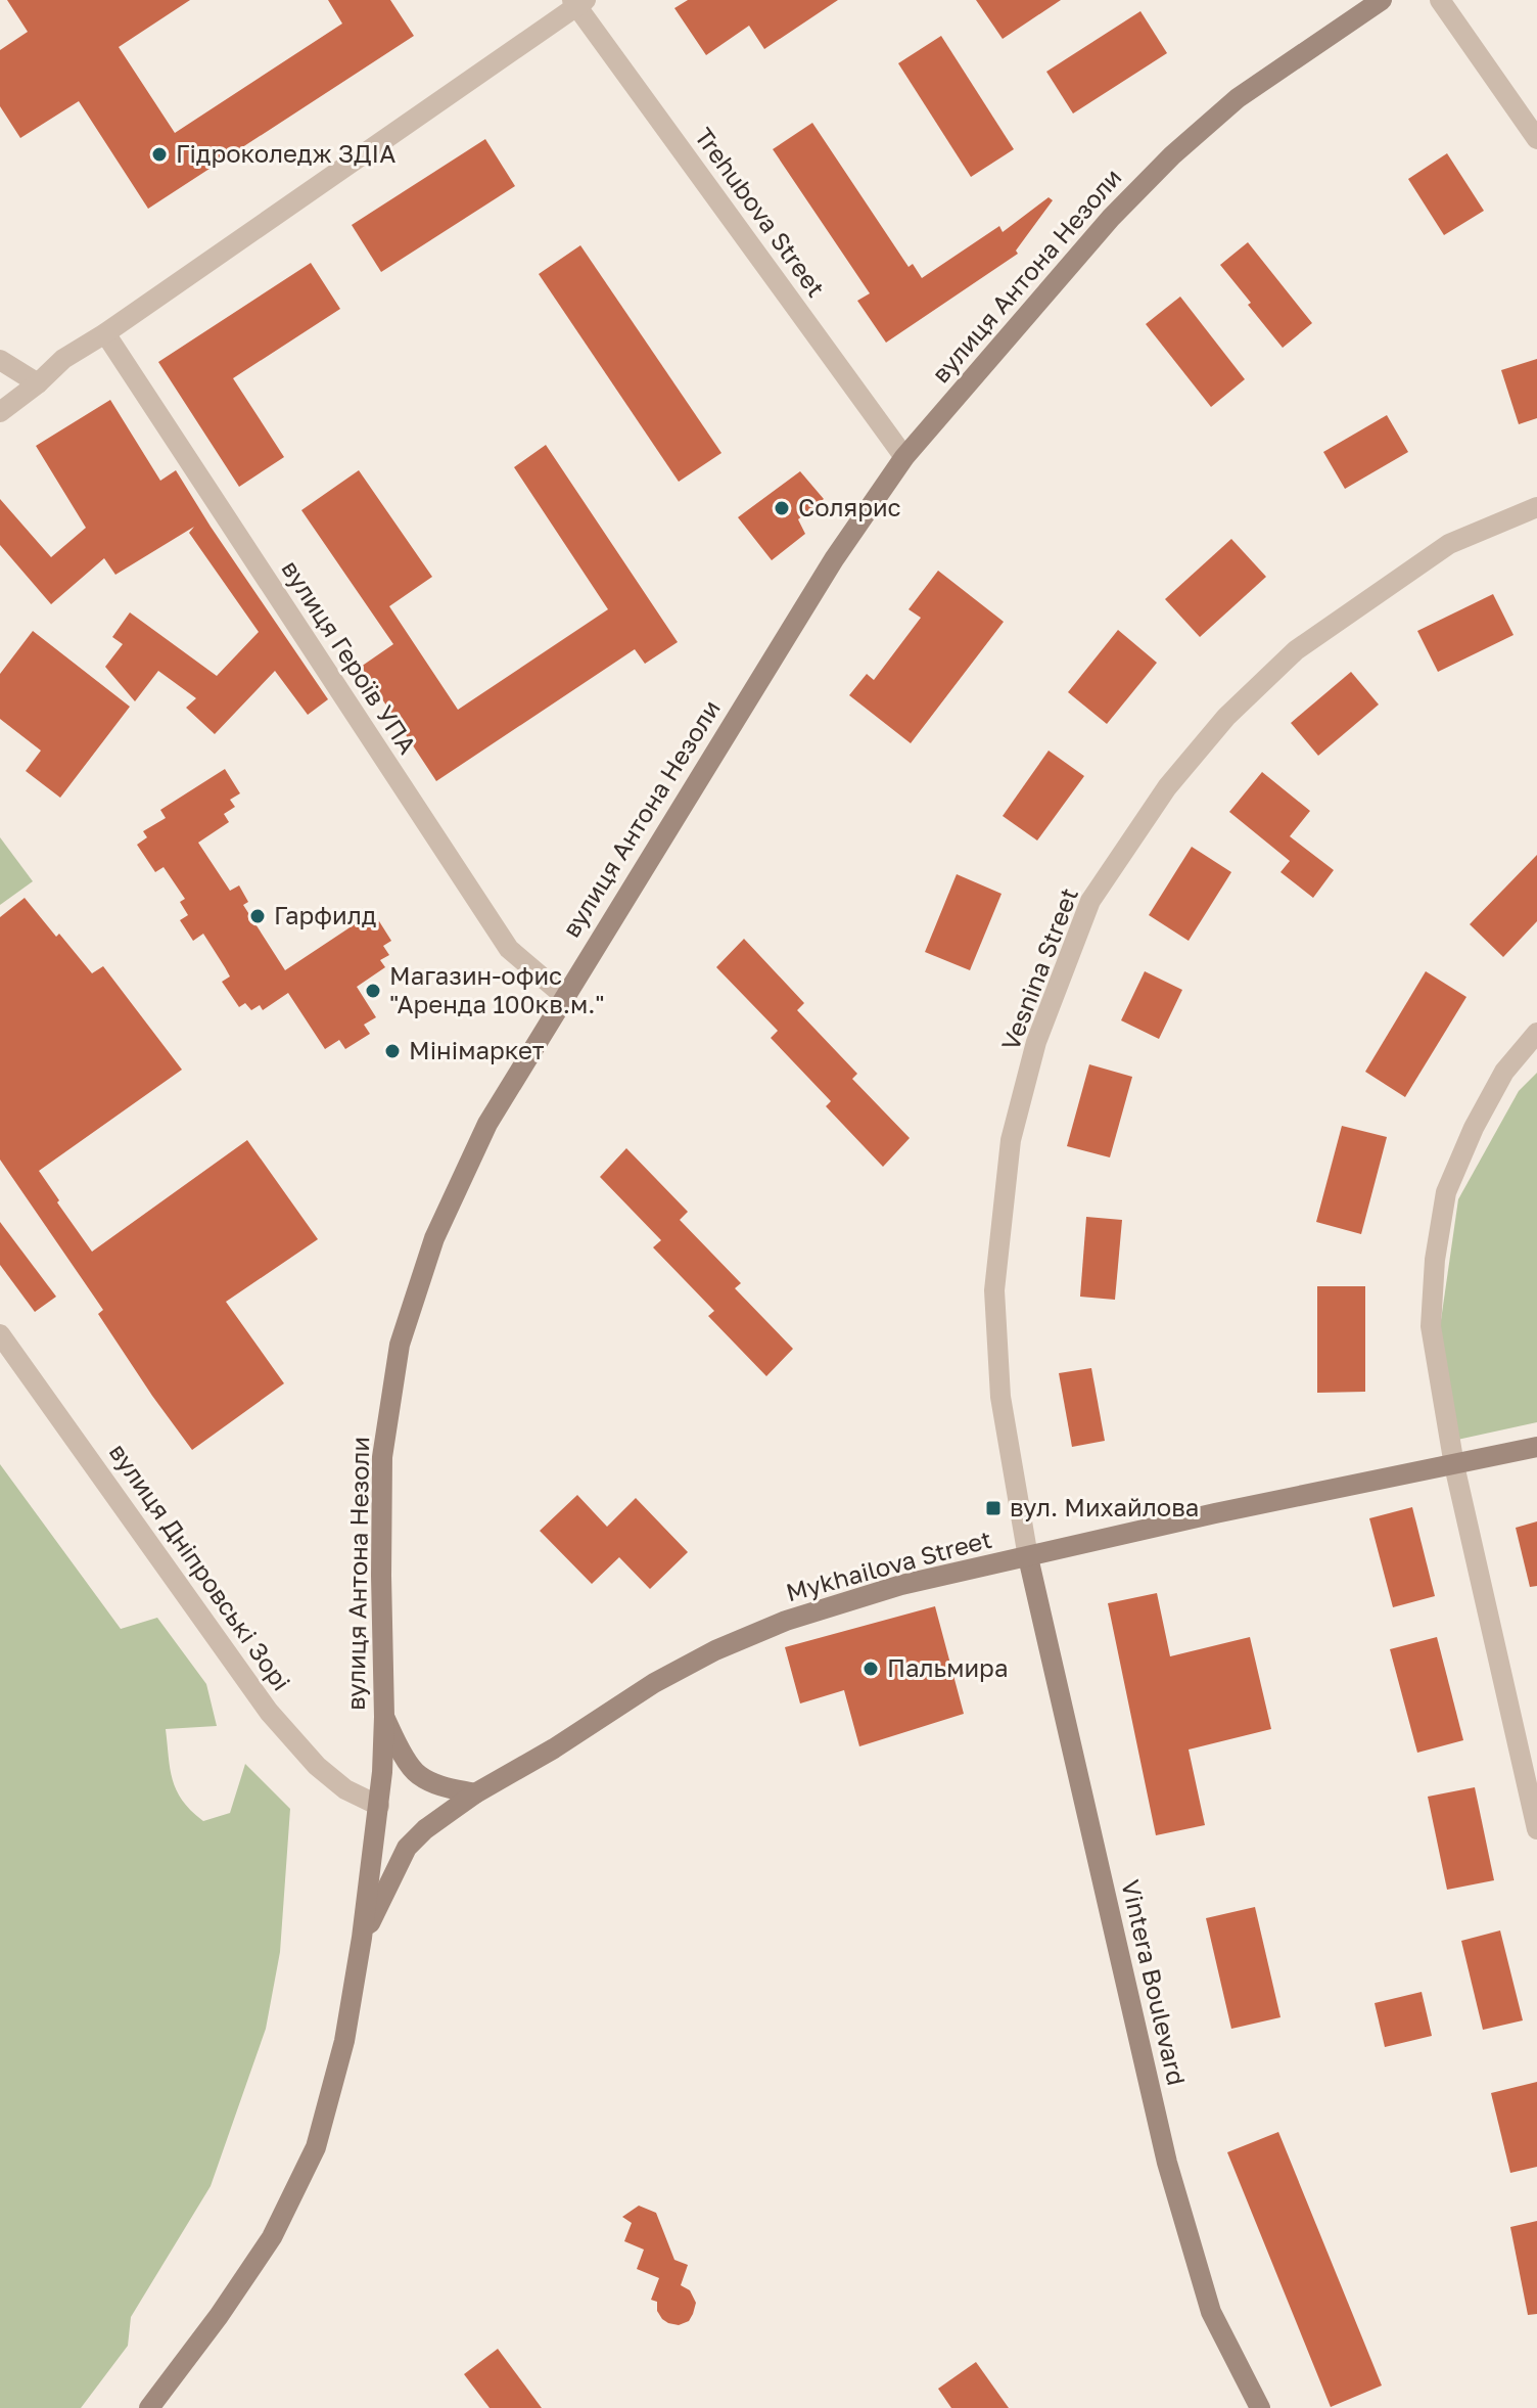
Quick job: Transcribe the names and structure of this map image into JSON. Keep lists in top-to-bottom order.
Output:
{
  "streets": {
    "main road": ["вулиця Антона Незоли", "Mykhailova Street", "Vintera Boulevard"],
    "street": [
      "Trehubova Street",
      "вулиця Героїв УПА",
      "Vesnina Street",
      "вулиця Дніпровські Зорі"
    ]
  },
  "crossings": [
    ["Trehubova Street", "вулиця Антона Незоли"],
    ["вулиця Антона Незоли", "вулиця Героїв УПА"],
    ["вулиця Антона Незоли", "Mykhailova Street"],
    ["вулиця Антона Незоли", "вулиця Дніпровські Зорі"],
    ["Vesnina Street", "Mykhailova Street"],
    ["Vesnina Street", "Vintera Boulevard"],
    ["Mykhailova Street", "Vintera Boulevard"]
  ],
  "places": {
    "other": [
      "Гідроколедж ЗДIА",
      "Солярис",
      "Гарфилд",
      "Магазин-офис \"Аренда 100кв.м.\"",
      "Мінімаркет",
      "Пальмира"
    ],
    "transit": ["вул. Михайлова"]
  }
}
